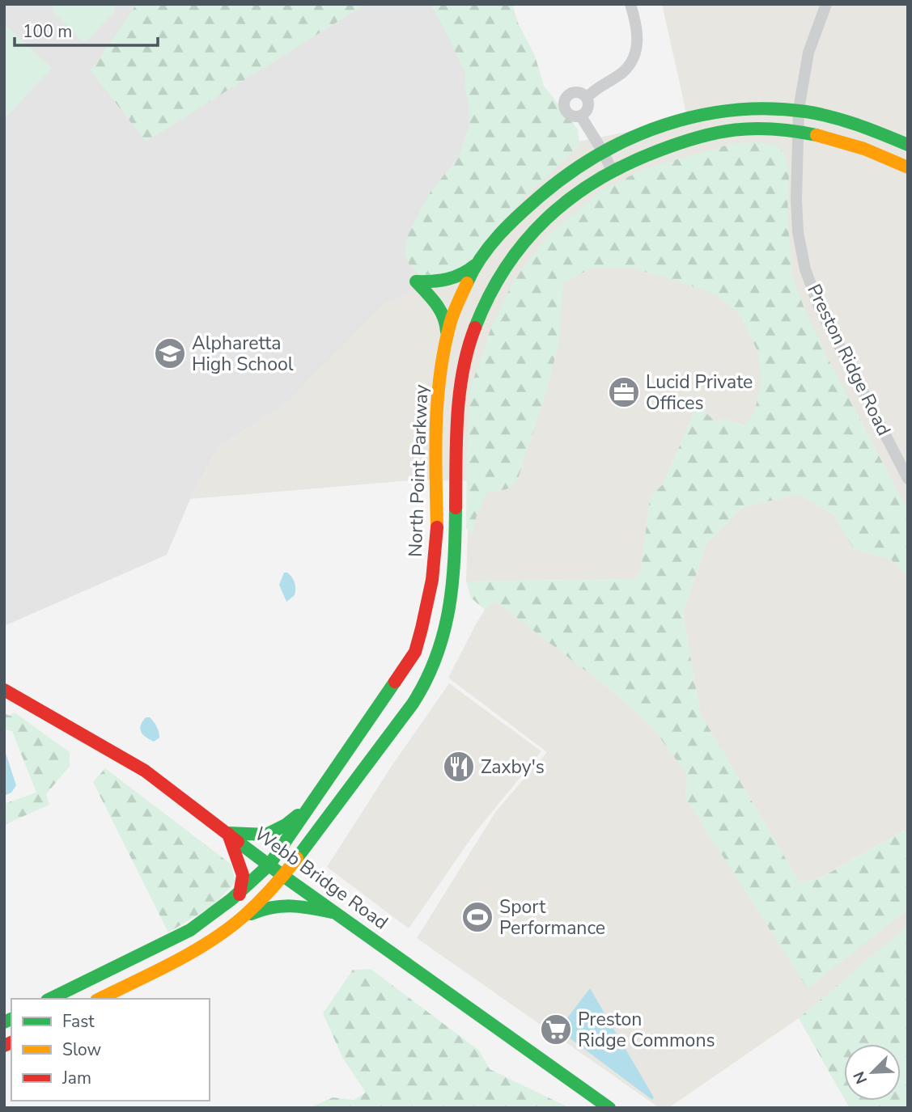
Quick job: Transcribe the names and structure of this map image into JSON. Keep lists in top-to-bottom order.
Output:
{
  "streets": {
    "street": ["Preston Ridge Road", "North Point Parkway", "Webb Bridge Road"]
  },
  "crossings": [
    ["Preston Ridge Road", "North Point Parkway"],
    ["North Point Parkway", "Webb Bridge Road"]
  ],
  "places": {
    "school or university": ["Alpharetta High School"],
    "office": ["Lucid Private Offices"],
    "restaurant": ["Zaxby's"],
    "sports": ["Sport Performance"],
    "supermarket": ["Preston Ridge Commons"]
  },
  "legend": ["Fast", "Slow", "Jam"],
  "scale_bar": "100 m",
  "north": "bottom left"
}
